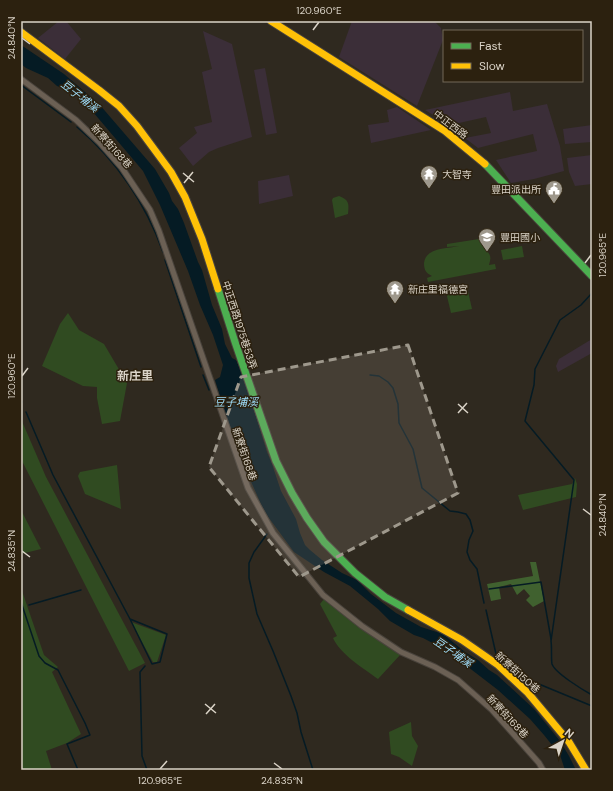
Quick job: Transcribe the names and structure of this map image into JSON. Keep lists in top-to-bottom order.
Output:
{
  "streets": {
    "street": [
      "中正西路",
      "新寮街168巷",
      "中正西路1975巷53弄",
      "新寮街150巷"
    ]
  },
  "crossings": [
    ["中正西路1975巷53弄", "新寮街150巷"]
  ],
  "districts": ["新庄里"],
  "water": ["豆子埔溪"],
  "places": {
    "temple": ["大智寺", "新庄里福德宮"],
    "public building": ["豐田派出所"],
    "school or university": ["豐田國小"]
  },
  "legend": ["Fast", "Slow"],
  "north": "top right",
  "coordinates": [
    "120.960°E",
    "24.840°N",
    "120.965°E",
    "24.835°N"
  ]
}
